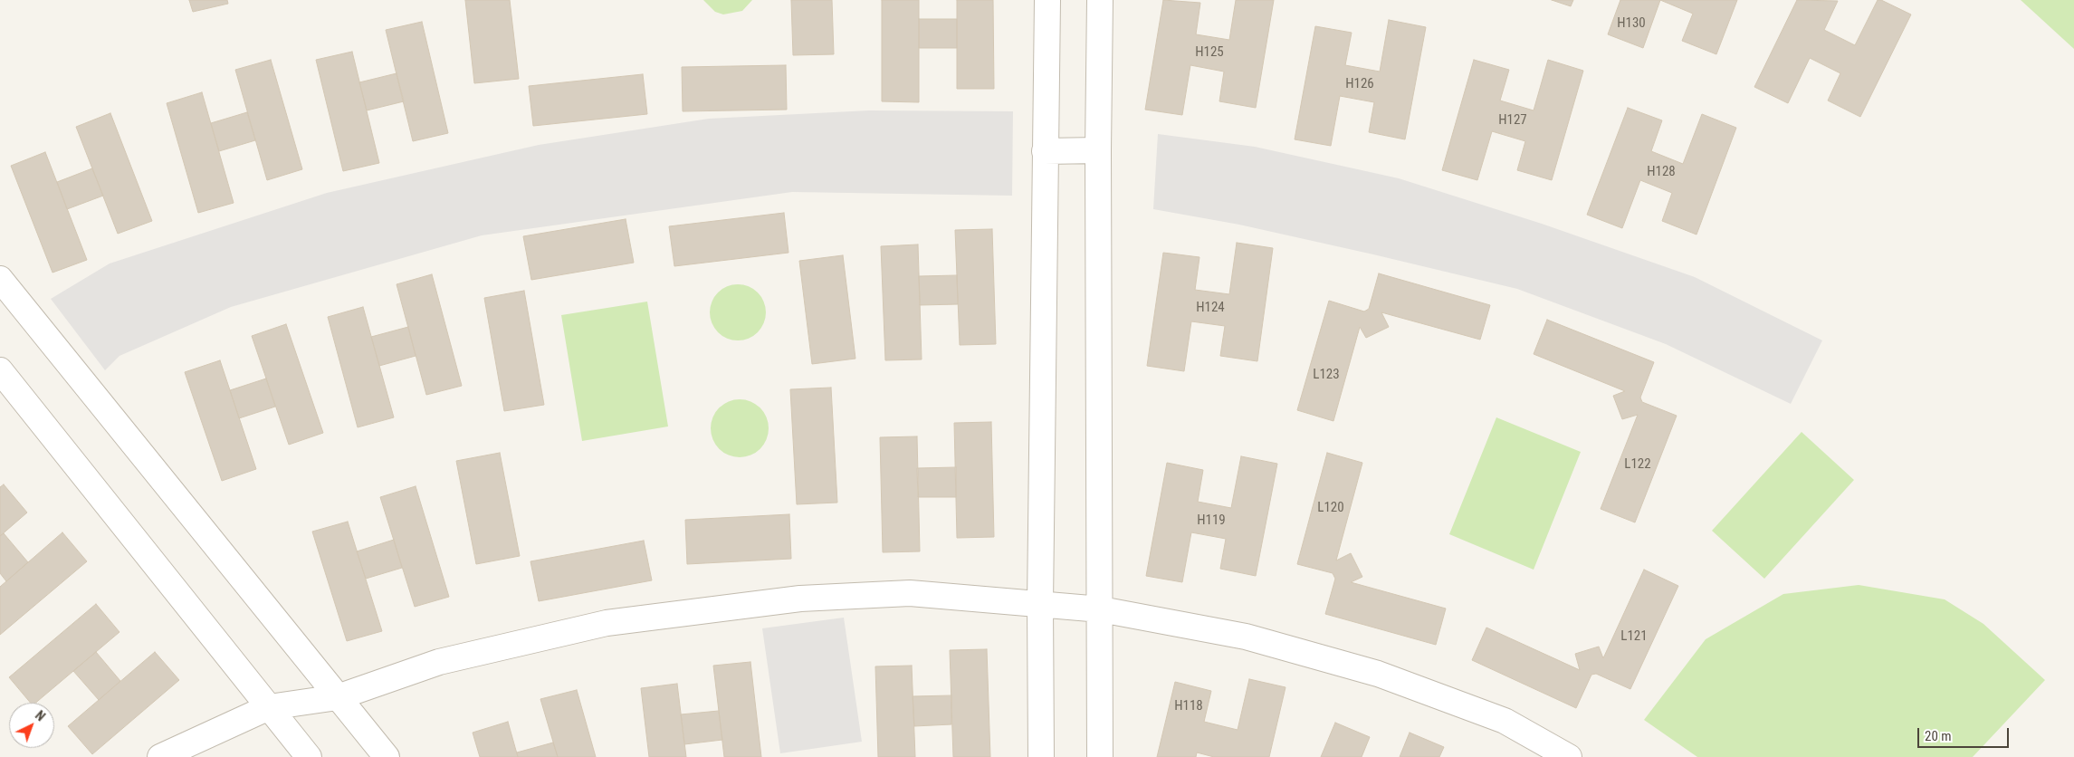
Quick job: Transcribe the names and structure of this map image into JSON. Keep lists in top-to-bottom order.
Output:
{
  "house_numbers": [
    "H130",
    "H125",
    "H126",
    "H127",
    "H128",
    "H124",
    "L123",
    "L122",
    "L120",
    "H119",
    "L121",
    "H118"
  ],
  "scale_bar": "20 m",
  "north": "top right"
}
